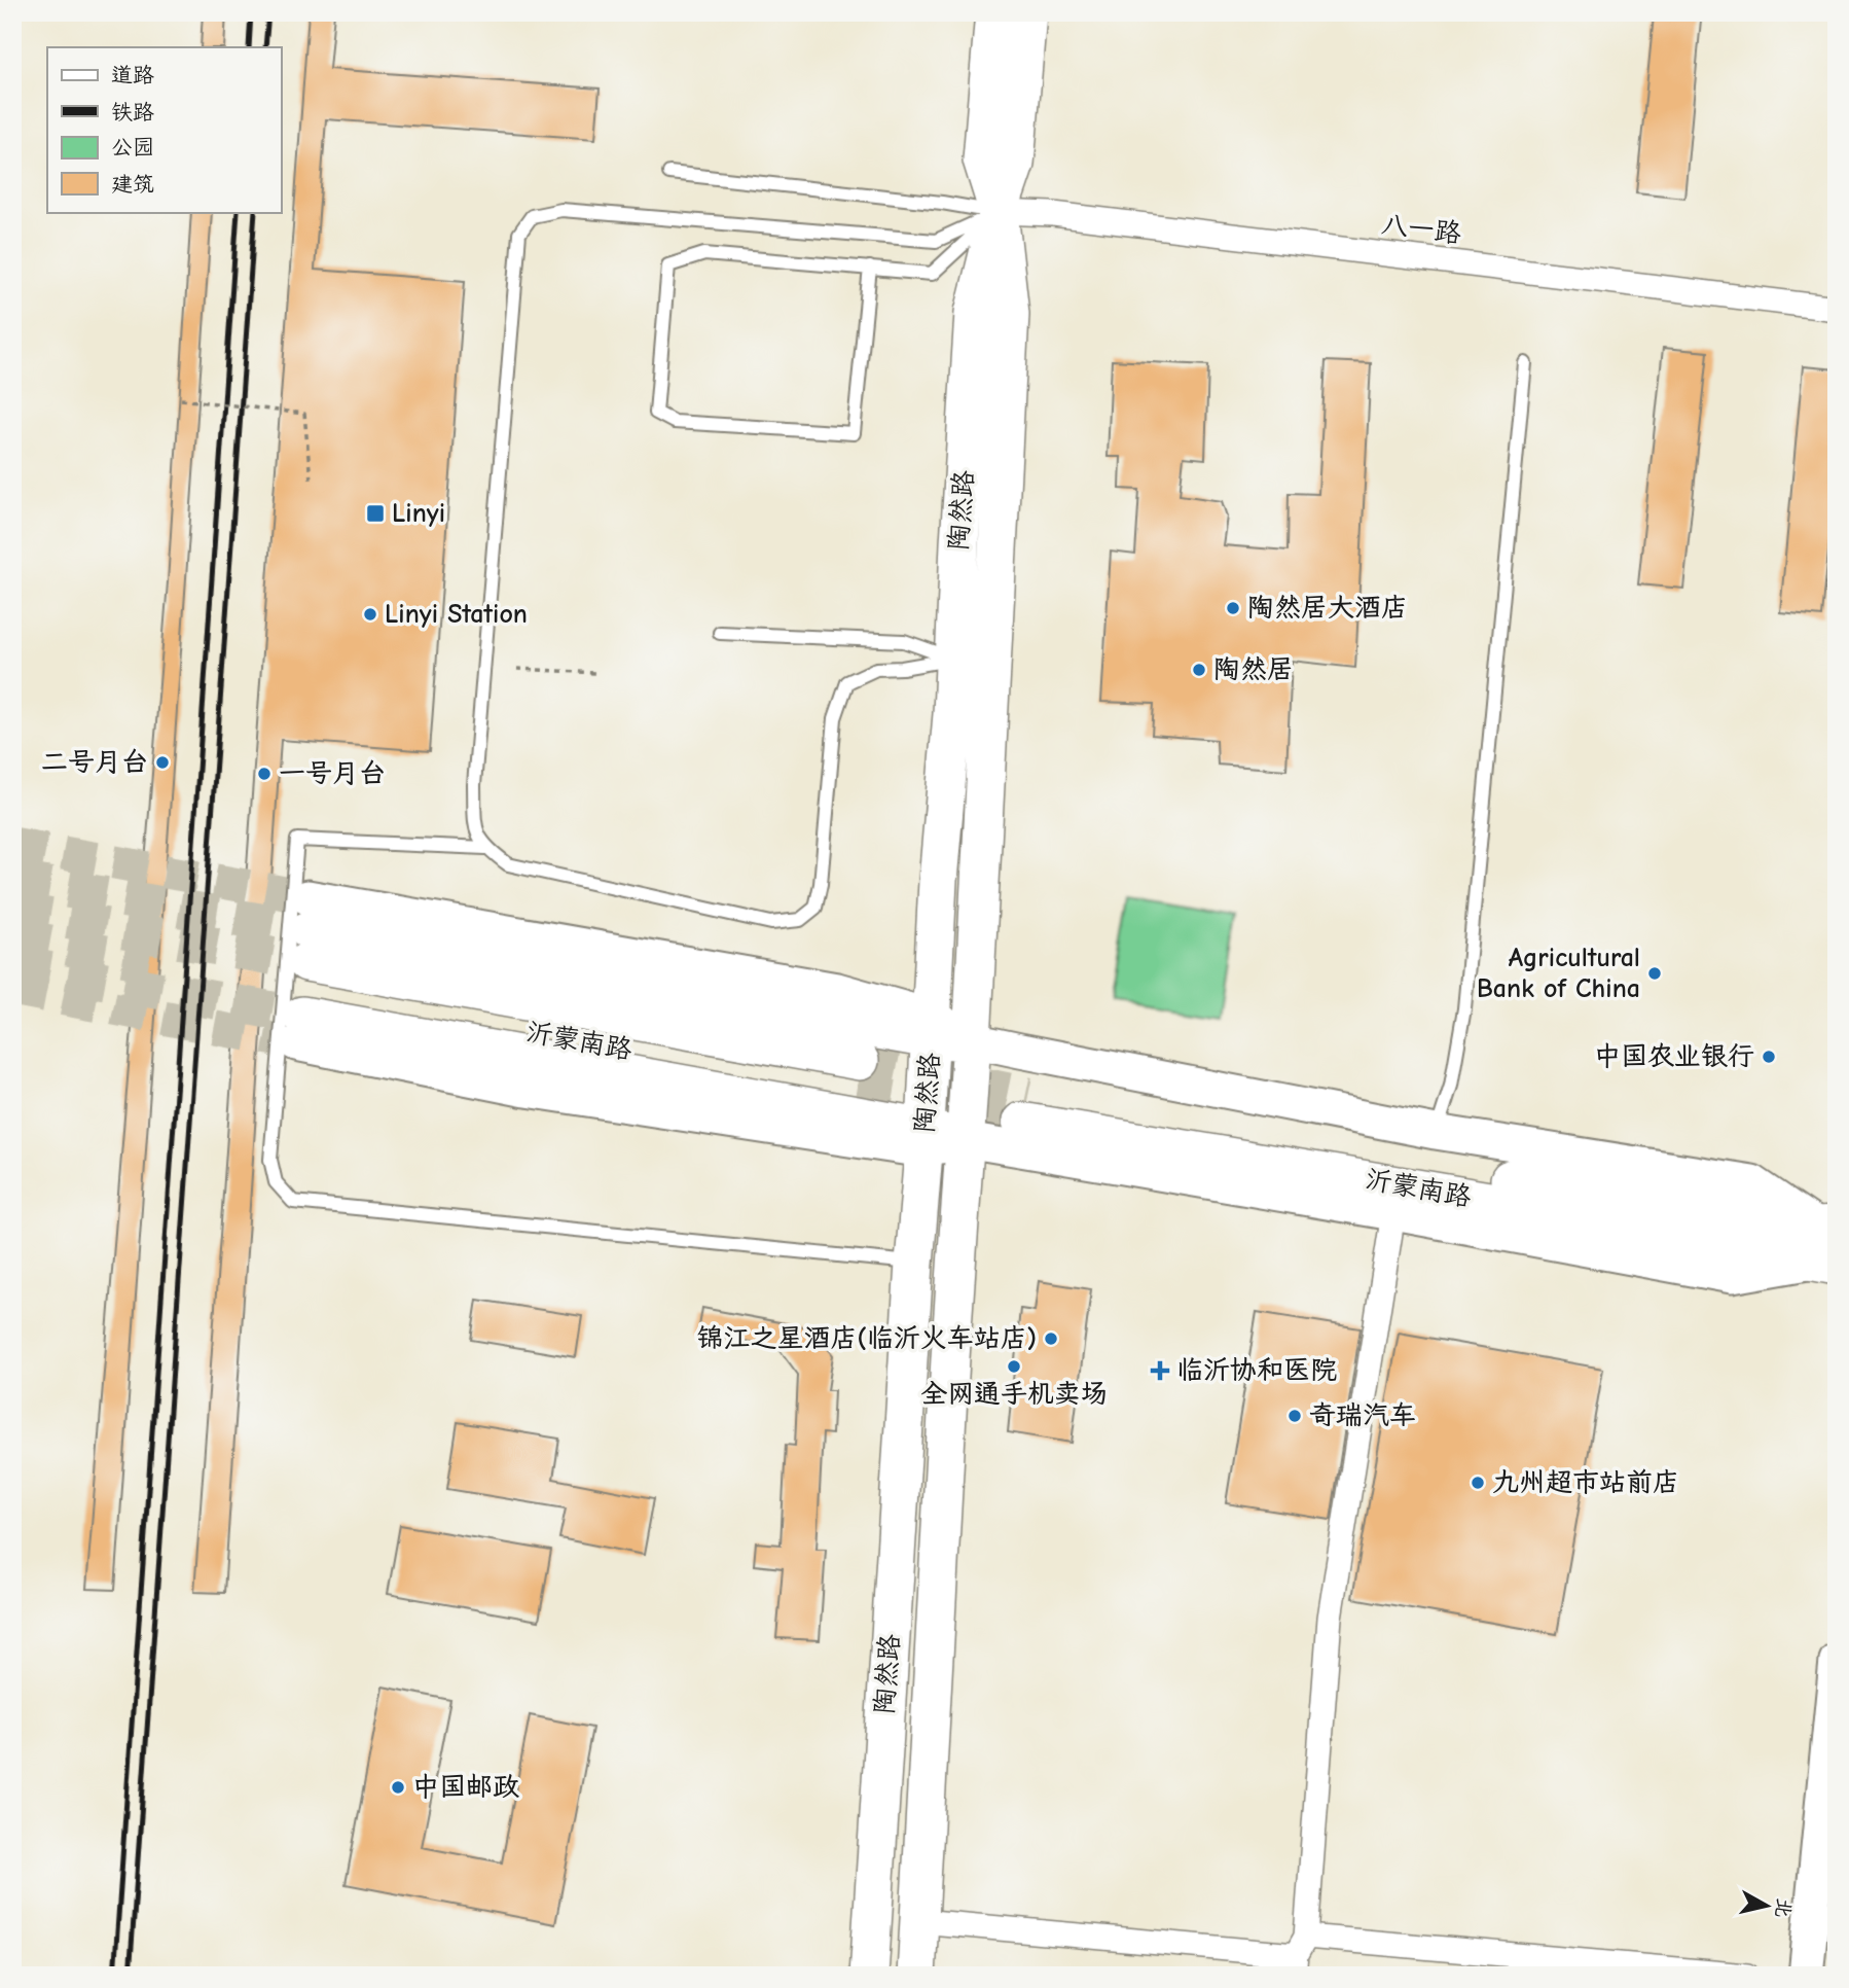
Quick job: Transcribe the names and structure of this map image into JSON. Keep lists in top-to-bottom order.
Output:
{
  "streets": {
    "main road": ["陶然路", "沂蒙南路"],
    "street": ["八一路"]
  },
  "crossings": [
    ["八一路", "陶然路"]
  ],
  "places": {
    "transit": ["Linyi"],
    "other": [
      "陶然居大酒店",
      "Linyi Station",
      "陶然居",
      "二号月台",
      "一号月台",
      "Agricultural Bank of China",
      "中国农业银行",
      "锦江之星酒店(临沂火车站店)",
      "全网通手机卖场",
      "奇瑞汽车",
      "九州超市站前店",
      "中国邮政"
    ],
    "health": ["临沂协和医院"]
  },
  "legend": [
    "道路",
    "铁路",
    "公园",
    "建筑"
  ],
  "north": "right"
}
